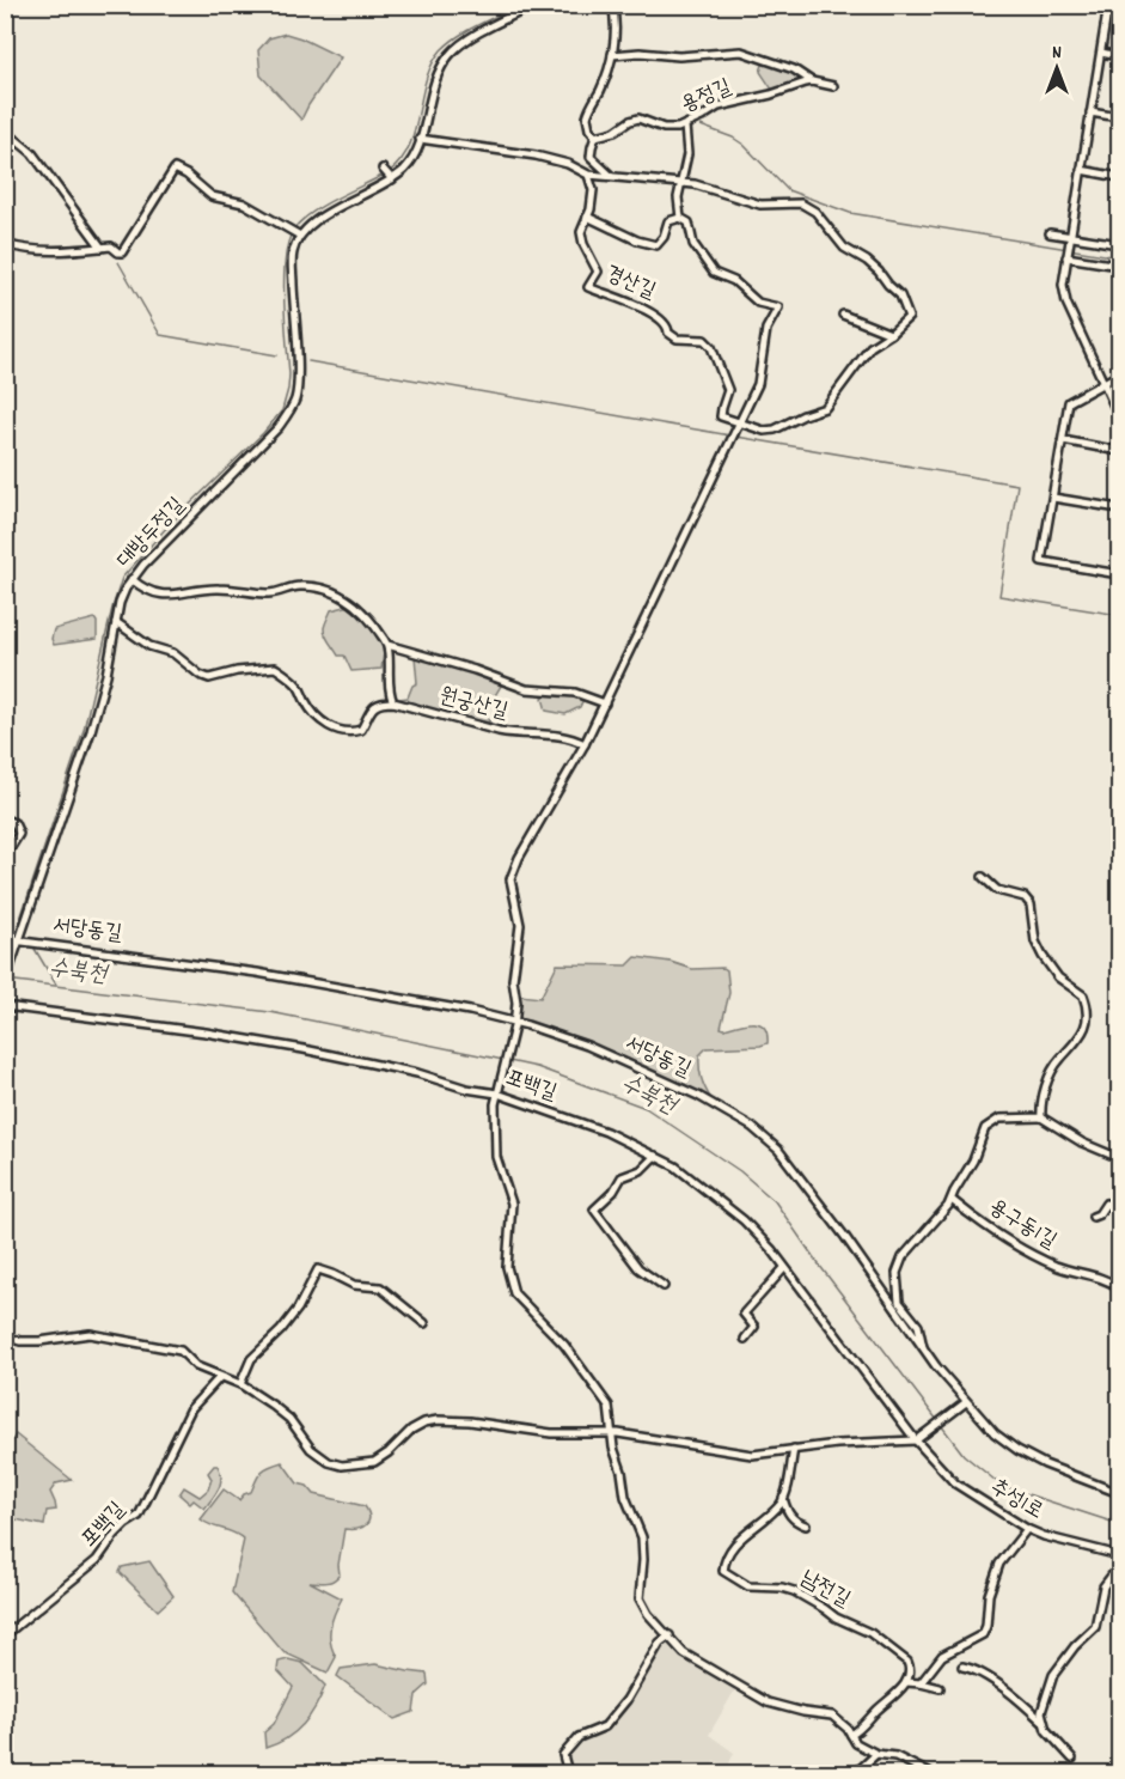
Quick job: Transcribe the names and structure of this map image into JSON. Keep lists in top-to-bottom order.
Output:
{
  "streets": {
    "street": [
      "용정길",
      "경산길",
      "대방두정길",
      "원궁산길",
      "서당동길",
      "포백길",
      "용구동1길",
      "추성1로",
      "남전길"
    ]
  },
  "crossings": [
    ["대방두정길", "서당동길"],
    ["포백길", "추성1로"]
  ],
  "water": ["수북천"],
  "north": "top"
}
